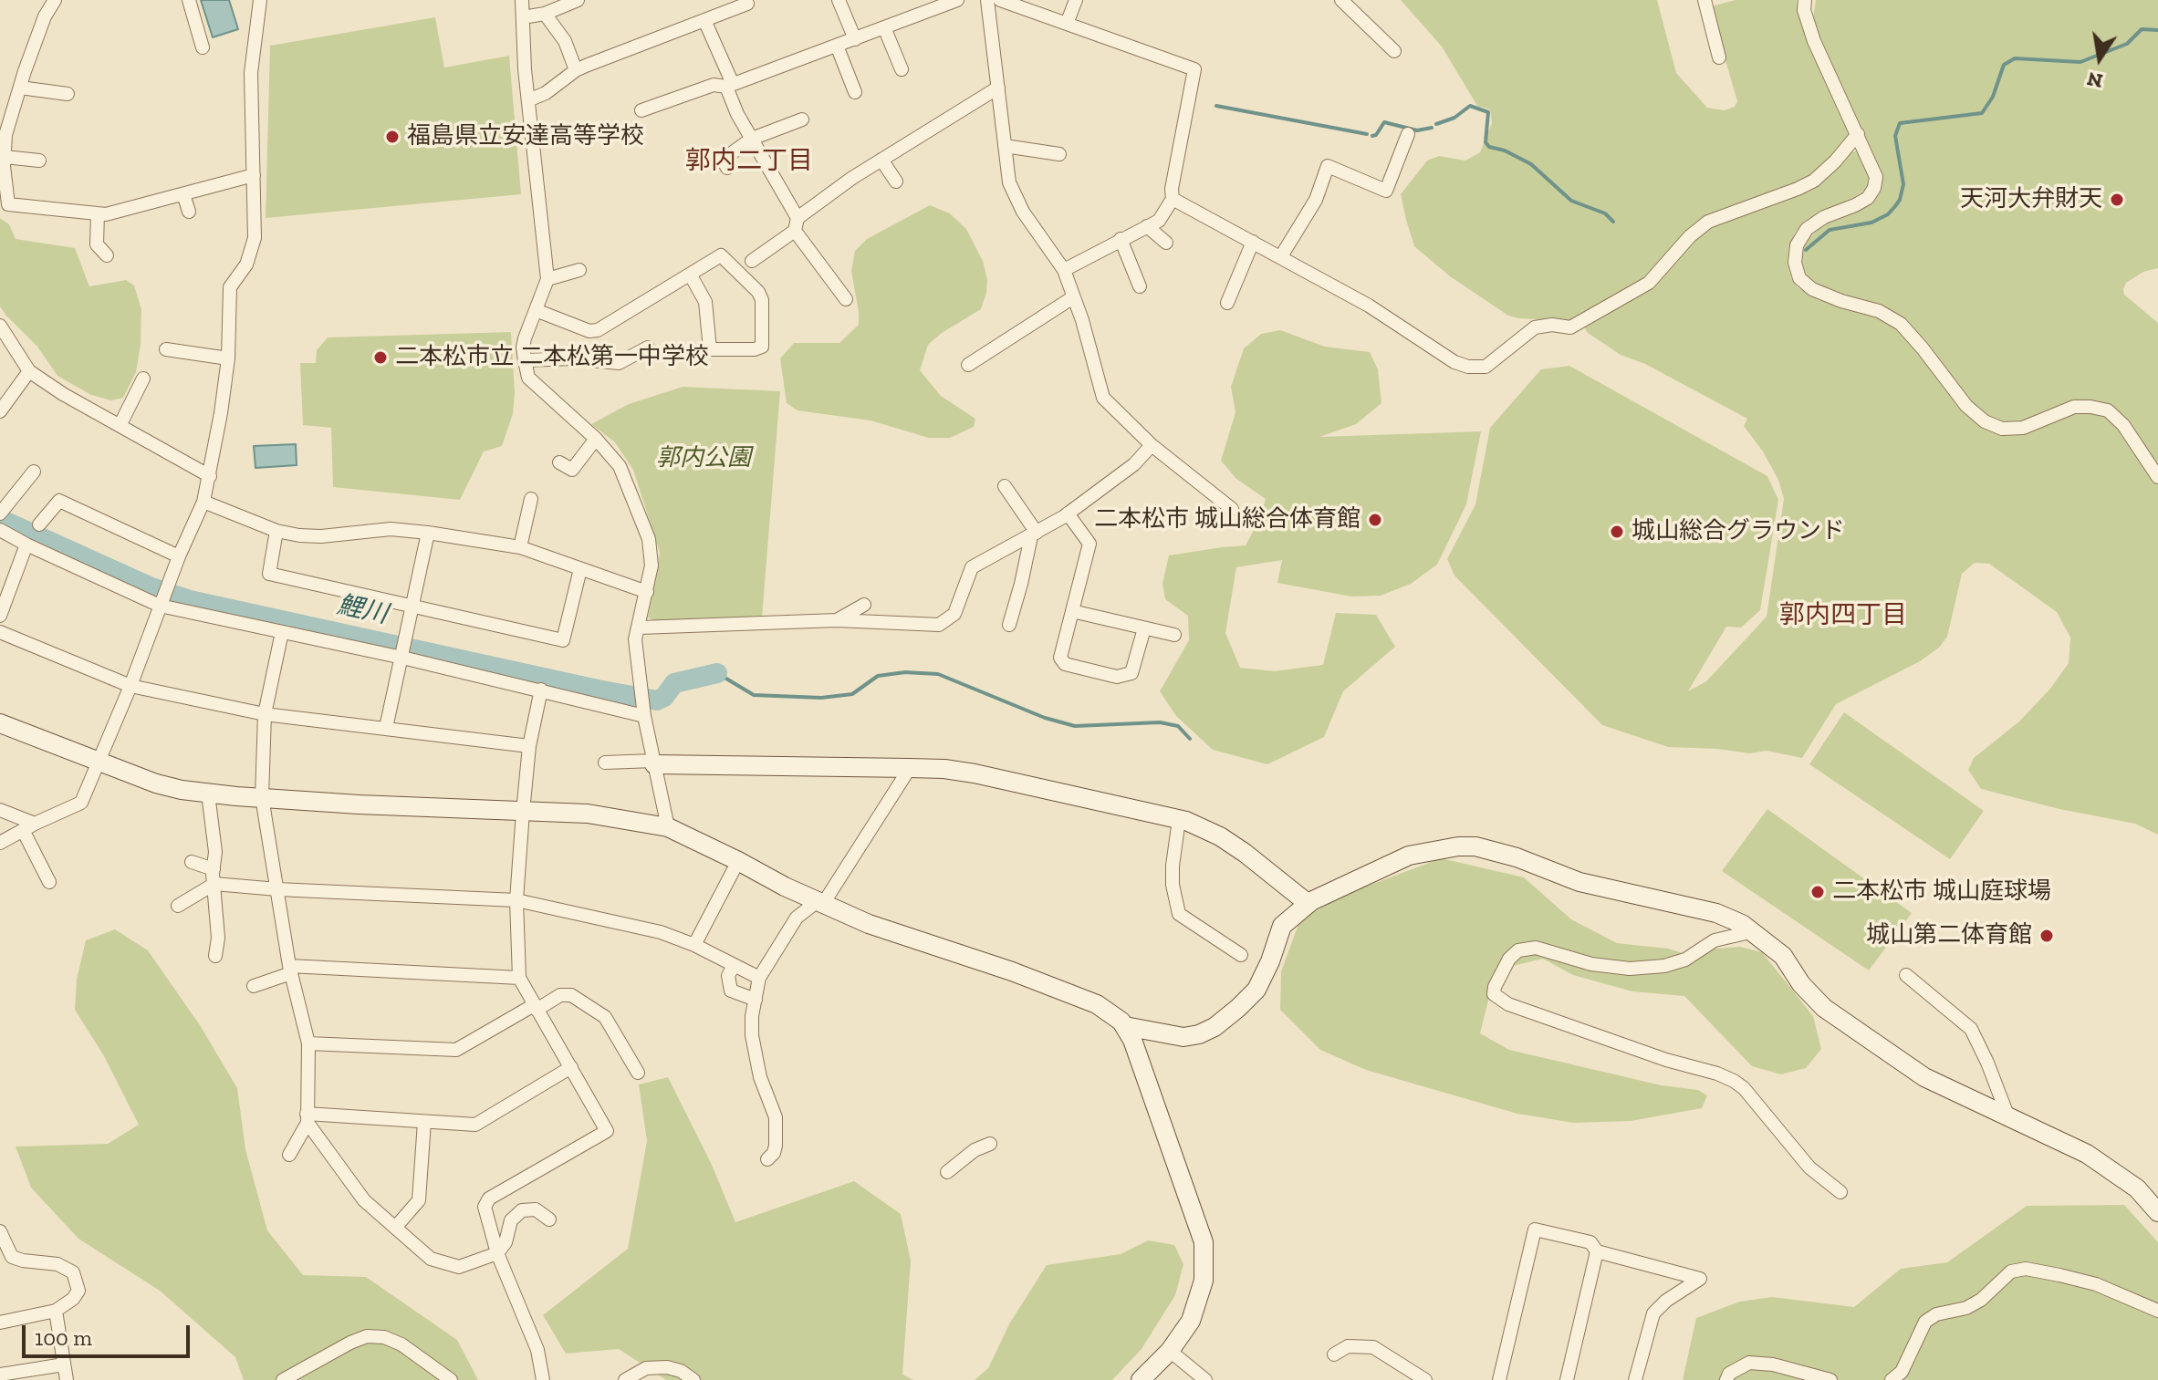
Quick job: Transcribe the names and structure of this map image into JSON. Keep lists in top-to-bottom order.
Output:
{
  "districts": ["郭内二丁目", "郭内四丁目"],
  "water": ["鯉川"],
  "parks": ["郭内公園"],
  "places": [
    "福島県立安達高等学校",
    "天河大弁財天",
    "二本松市立 二本松第一中学校",
    "二本松市 城山総合体育館",
    "城山総合グラウンド",
    "二本松市 城山庭球場",
    "城山第二体育館"
  ],
  "scale_bar": "100 m",
  "north": "bottom"
}
